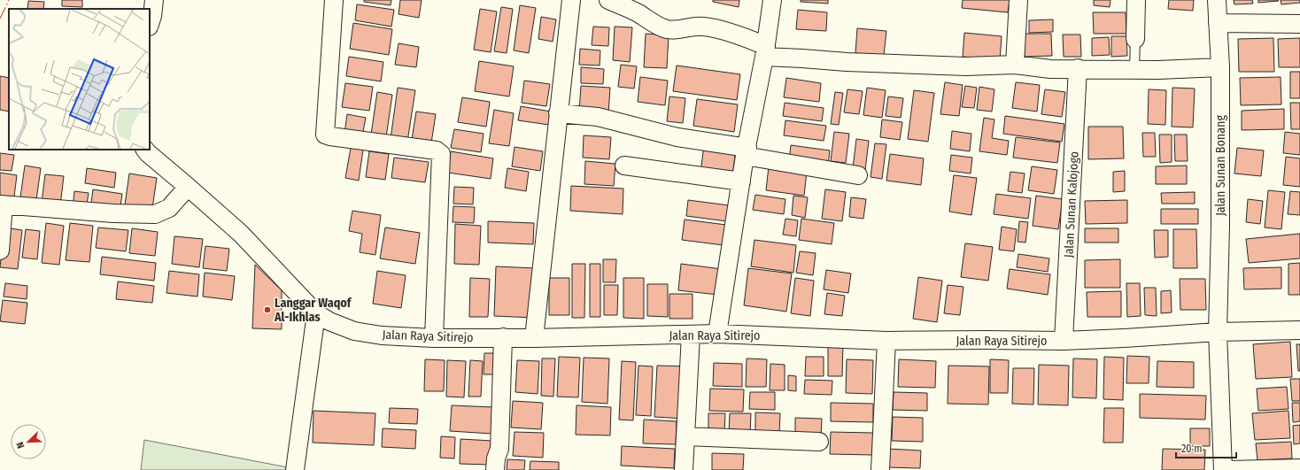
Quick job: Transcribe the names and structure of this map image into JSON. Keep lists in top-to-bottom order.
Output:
{
  "streets": {
    "street": ["Jalan Sunan Bonang", "Jalan Sunan Kalojogo", "Jalan Raya Sitirejo"]
  },
  "crossings": [
    ["Jalan Sunan Bonang", "Jalan Raya Sitirejo"],
    ["Jalan Sunan Kalojogo", "Jalan Raya Sitirejo"]
  ],
  "places": ["Langgar Waqof Al-Ikhlas"],
  "scale_bar": "20 m",
  "north": "bottom left"
}
